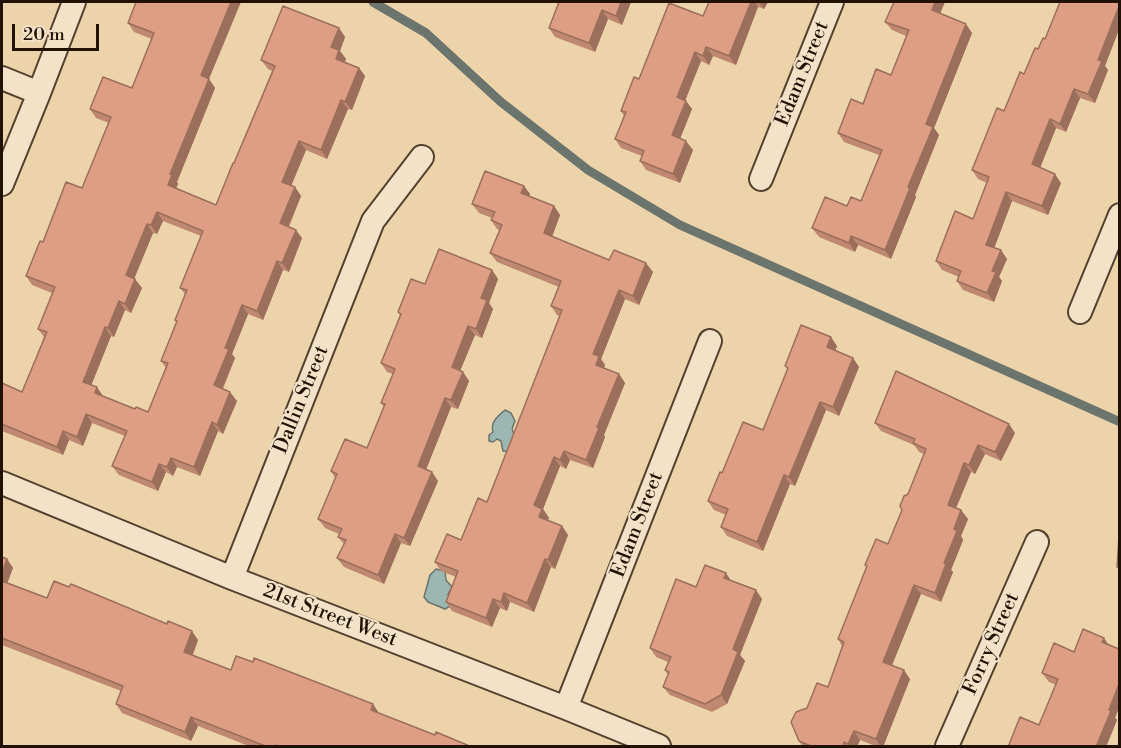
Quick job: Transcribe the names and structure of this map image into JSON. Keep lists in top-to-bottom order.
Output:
{
  "streets": {
    "street": [
      "Edam Street",
      "Dallin Street",
      "21st Street West",
      "Forry Street"
    ]
  },
  "crossings": [
    ["Edam Street", "21st Street West"],
    ["Dallin Street", "21st Street West"]
  ],
  "scale_bar": "20 m"
}
